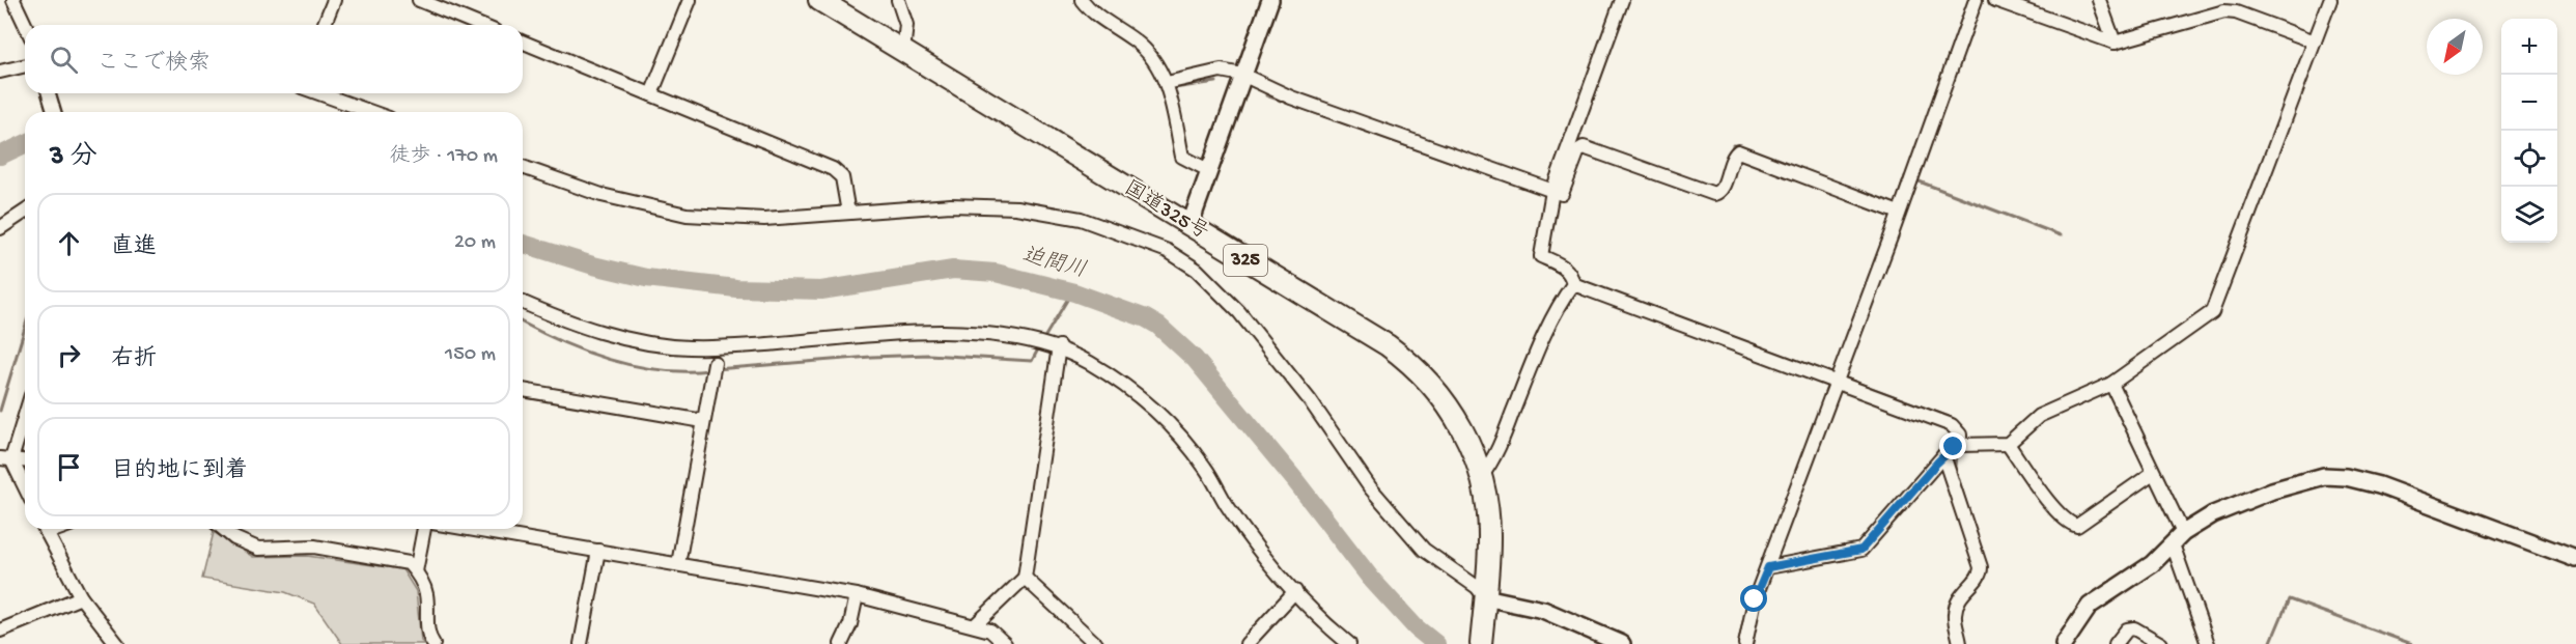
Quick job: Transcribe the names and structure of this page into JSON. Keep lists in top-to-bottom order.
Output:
{
  "streets": {
    "highway": ["国道325号", "325"]
  },
  "water": ["迫間川"],
  "north": "bottom left",
  "page": {
    "map_buttons": ["+", "−"],
    "search": "ここで検索",
    "heading": ["3 分", "徒歩 · 170 m"],
    "list": [
      ["直進", "20 m"],
      ["右折", "150 m"],
      "目的地に到着"
    ]
  }
}
